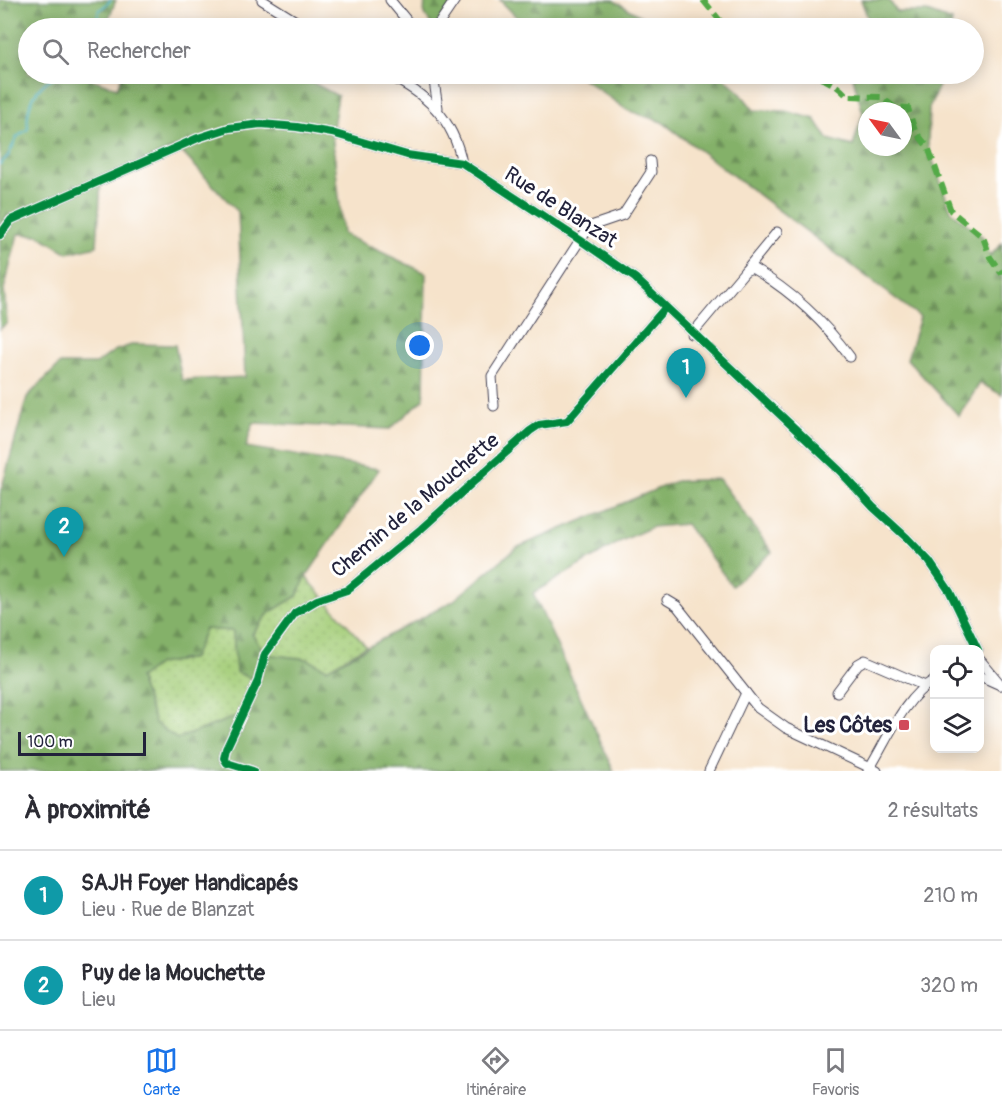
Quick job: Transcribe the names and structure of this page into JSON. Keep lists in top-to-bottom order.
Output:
{
  "streets": {
    "street": ["Rue de Blanzat", "Chemin de la Mouchette"]
  },
  "crossings": [
    ["Rue de Blanzat", "Chemin de la Mouchette"]
  ],
  "places": {
    "transit": ["Les Côtes"]
  },
  "scale_bar": "100 m",
  "north": "top left",
  "page": {
    "search": "Rechercher",
    "pins": ["1", "2"],
    "scale": "100 m",
    "heading": ["À proximité", "2 résultats"],
    "list": [
      {
        "mark": "1",
        "name": "SAJH Foyer Handicapés",
        "note": "Lieu · Rue de Blanzat",
        "value": "210 m"
      },
      {
        "mark": "2",
        "name": "Puy de la Mouchette",
        "note": "Lieu",
        "value": "320 m"
      }
    ],
    "nav": ["Carte", "Itinéraire", "Favoris"]
  }
}
